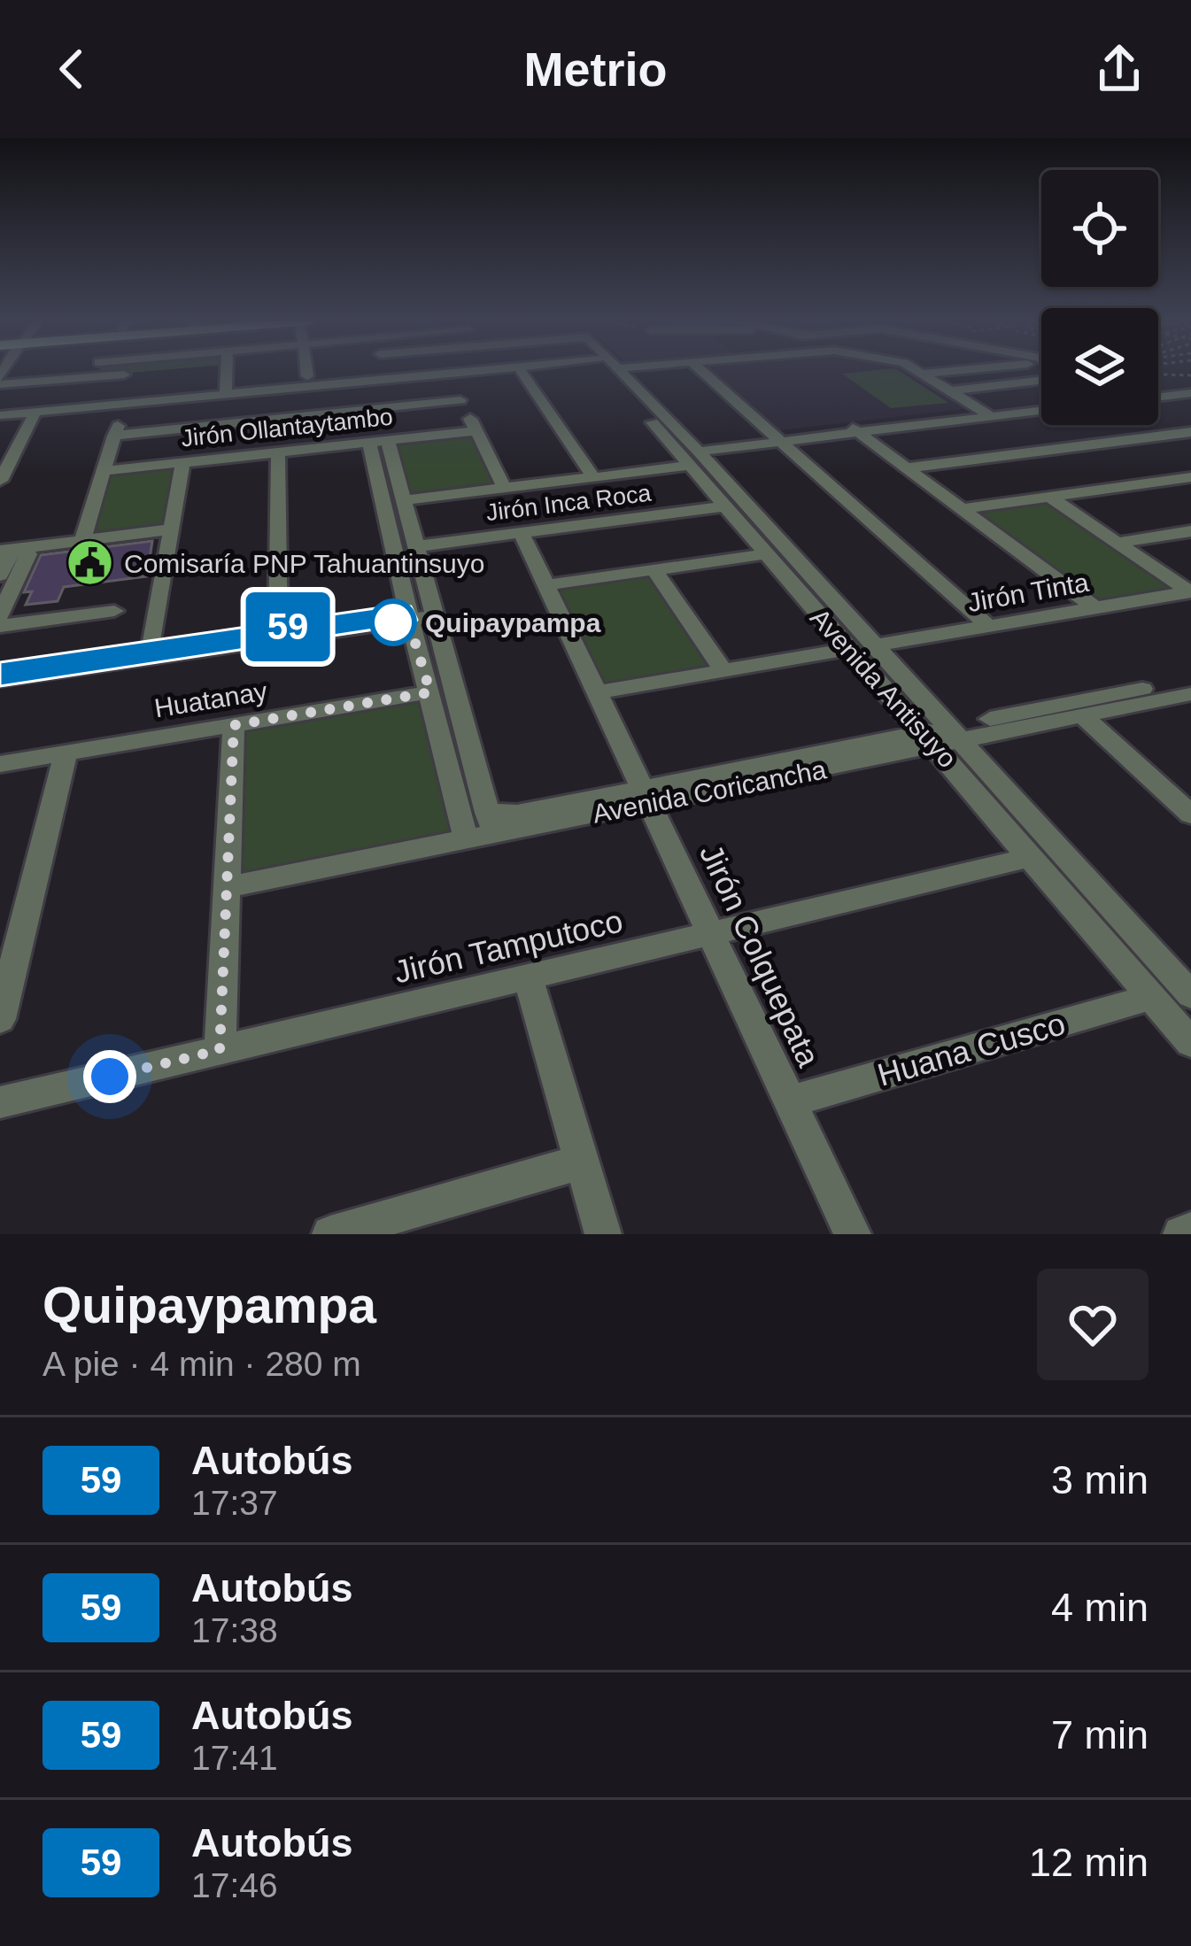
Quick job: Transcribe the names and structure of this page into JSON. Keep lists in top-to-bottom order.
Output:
{
  "streets": {
    "street": [
      "Jirón Ollantaytambo",
      "Jirón Inca Roca",
      "Jirón Tinta",
      "Avenida Antisuyo",
      "Huatanay",
      "Avenida Coricancha",
      "Jirón Tamputoco",
      "Jirón Colquepata",
      "Huana Cusco"
    ]
  },
  "crossings": [
    ["Jirón Inca Roca", "Avenida Antisuyo"],
    ["Jirón Inca Roca", "Jirón Colquepata"],
    ["Jirón Tinta", "Avenida Antisuyo"],
    ["Avenida Antisuyo", "Avenida Coricancha"],
    ["Avenida Antisuyo", "Jirón Tamputoco"],
    ["Avenida Antisuyo", "Huana Cusco"],
    ["Avenida Coricancha", "Jirón Colquepata"],
    ["Jirón Tamputoco", "Jirón Colquepata"],
    ["Jirón Colquepata", "Huana Cusco"]
  ],
  "places": {
    "public building": ["Comisaría PNP Tahuantinsuyo"],
    "other": ["Quipaypampa"]
  },
  "lines": ["bus line 59"],
  "page": {
    "header": "Metrio",
    "on_map": "59",
    "heading": ["Quipaypampa", "A pie · 4 min · 280 m"],
    "list": [
      {
        "mark": "59",
        "name": "Autobús",
        "note": "17:37",
        "value": "3 min"
      },
      {
        "mark": "59",
        "name": "Autobús",
        "note": "17:38",
        "value": "4 min"
      },
      {
        "mark": "59",
        "name": "Autobús",
        "note": "17:41",
        "value": "7 min"
      },
      {
        "mark": "59",
        "name": "Autobús",
        "note": "17:46",
        "value": "12 min"
      }
    ]
  }
}
